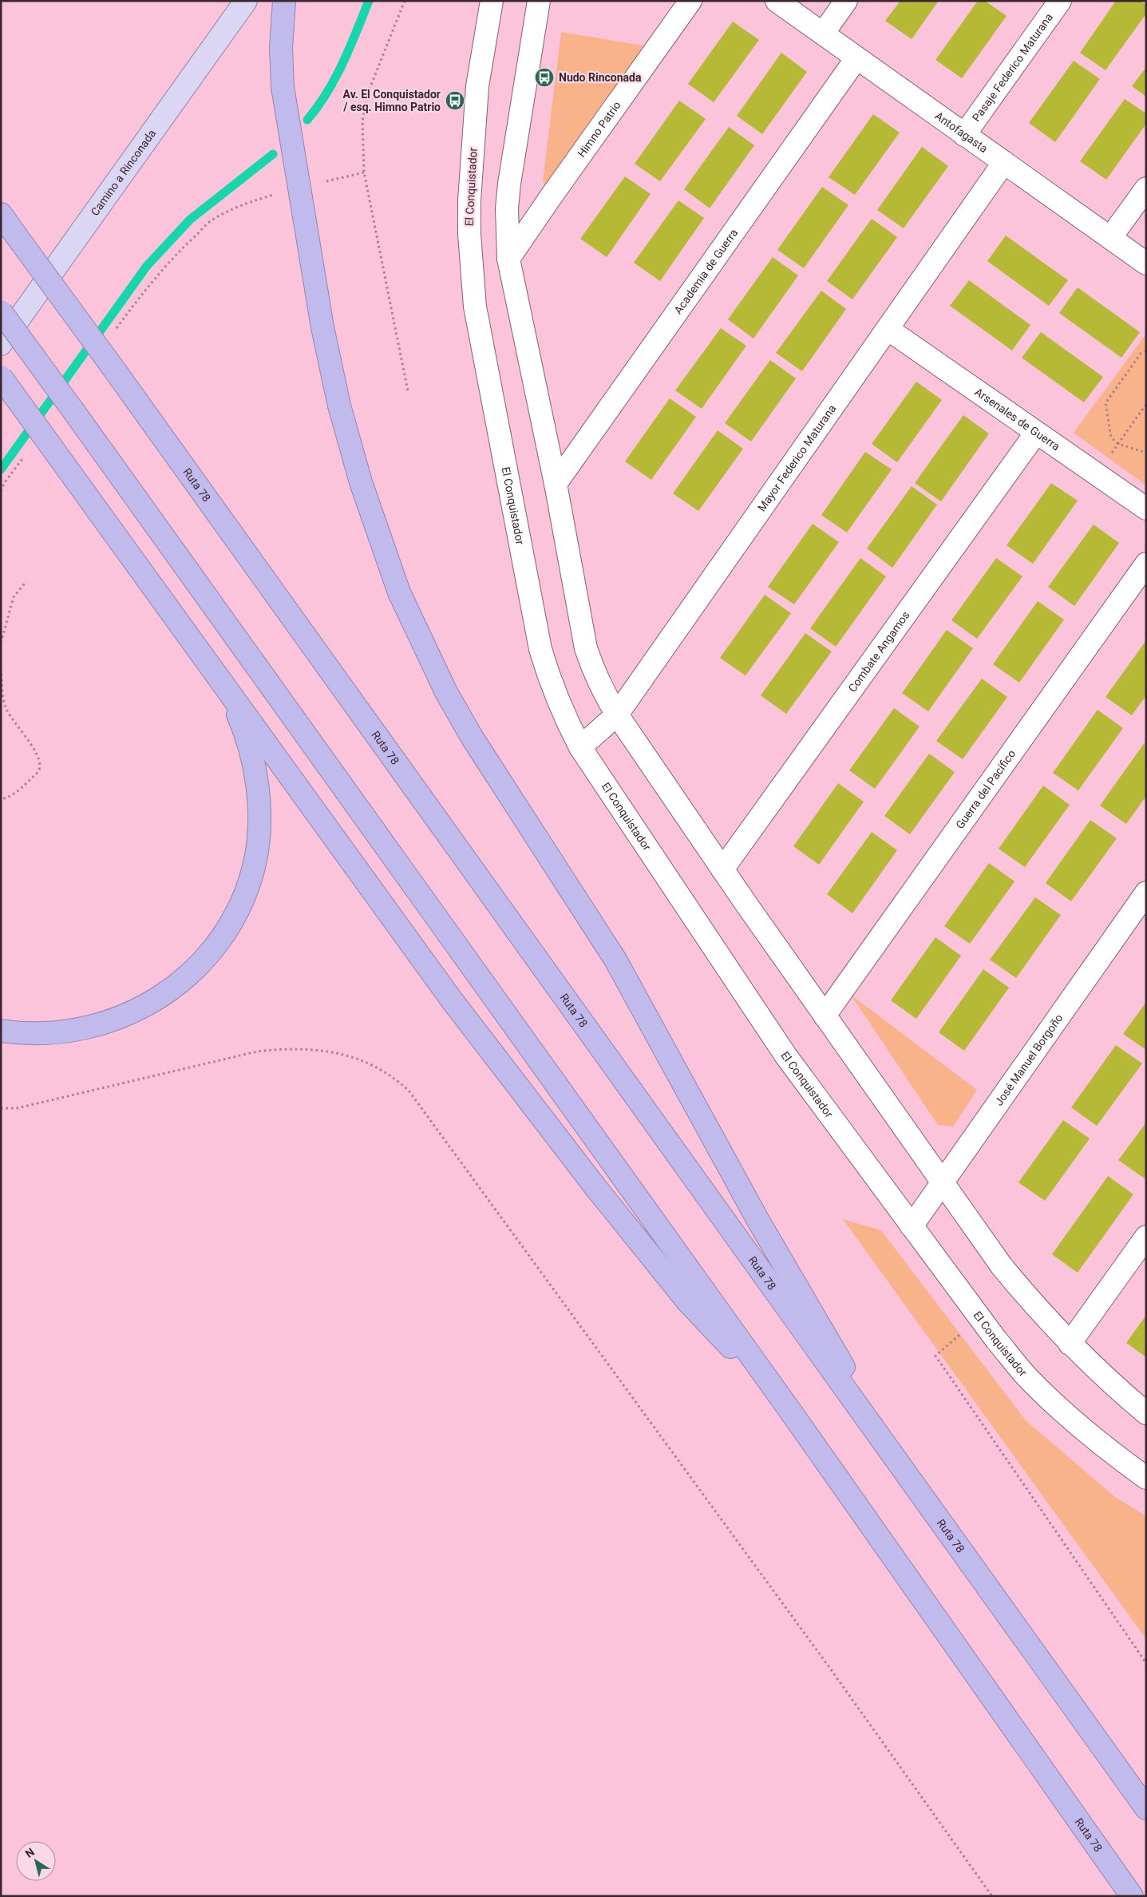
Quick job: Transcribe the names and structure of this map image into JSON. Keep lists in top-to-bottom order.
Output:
{
  "streets": {
    "highway": ["Ruta 78"],
    "main road": ["Camino a Rinconada"],
    "street": [
      "Pasaje Federico Maturana",
      "Himno Patrio",
      "Antofagasta",
      "El Conquistador",
      "Academia de Guerra",
      "Arsenales de Guerra",
      "Mayor Federico Maturana",
      "Combate Angamos",
      "Guerra del Pacífico",
      "José Manuel Borgoño"
    ]
  },
  "crossings": [
    ["Pasaje Federico Maturana", "Antofagasta"],
    ["Antofagasta", "Academia de Guerra"],
    ["Antofagasta", "Mayor Federico Maturana"],
    ["El Conquistador", "Mayor Federico Maturana"],
    ["El Conquistador", "José Manuel Borgoño"],
    ["Arsenales de Guerra", "Mayor Federico Maturana"],
    ["Arsenales de Guerra", "Combate Angamos"]
  ],
  "places": {
    "bus stop": ["Nudo Rinconada", "Av. El Conquistador / esq. Himno Patrio"]
  },
  "north": "top left"
}
